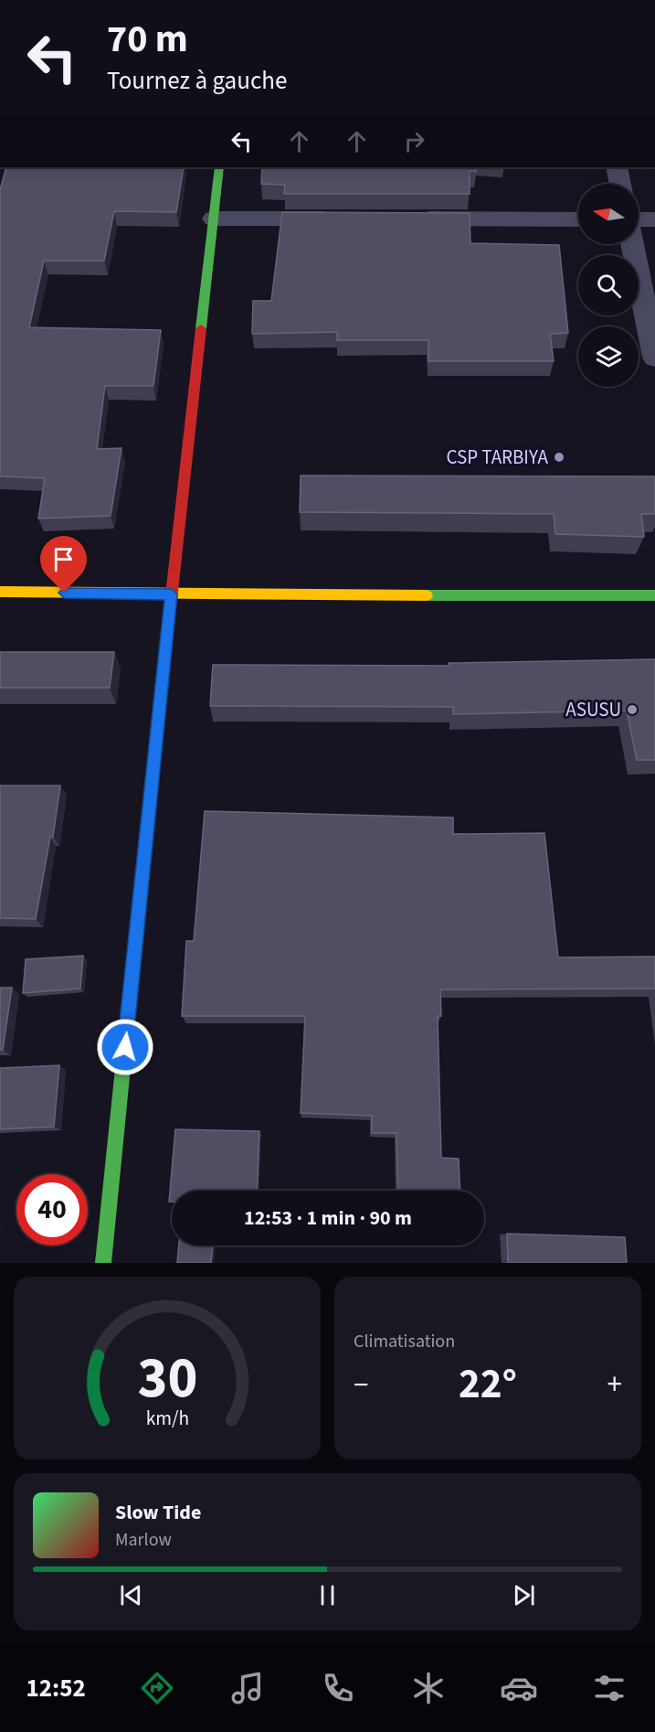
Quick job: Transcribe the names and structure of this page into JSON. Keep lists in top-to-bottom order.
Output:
{
  "places": ["CSP TARBIYA", "ASUSU"],
  "north": "left",
  "page": {
    "turn": ["70 m", "Tournez à gauche"],
    "limit": "40",
    "trip": "12:53 · 1 min · 90 m",
    "tile": "Climatisation",
    "heat": ["−", "22°", "+"],
    "song": ["Slow Tide", "Marlow"],
    "tabs": "12:52",
    "gauge": ["30", "km/h"]
  }
}
